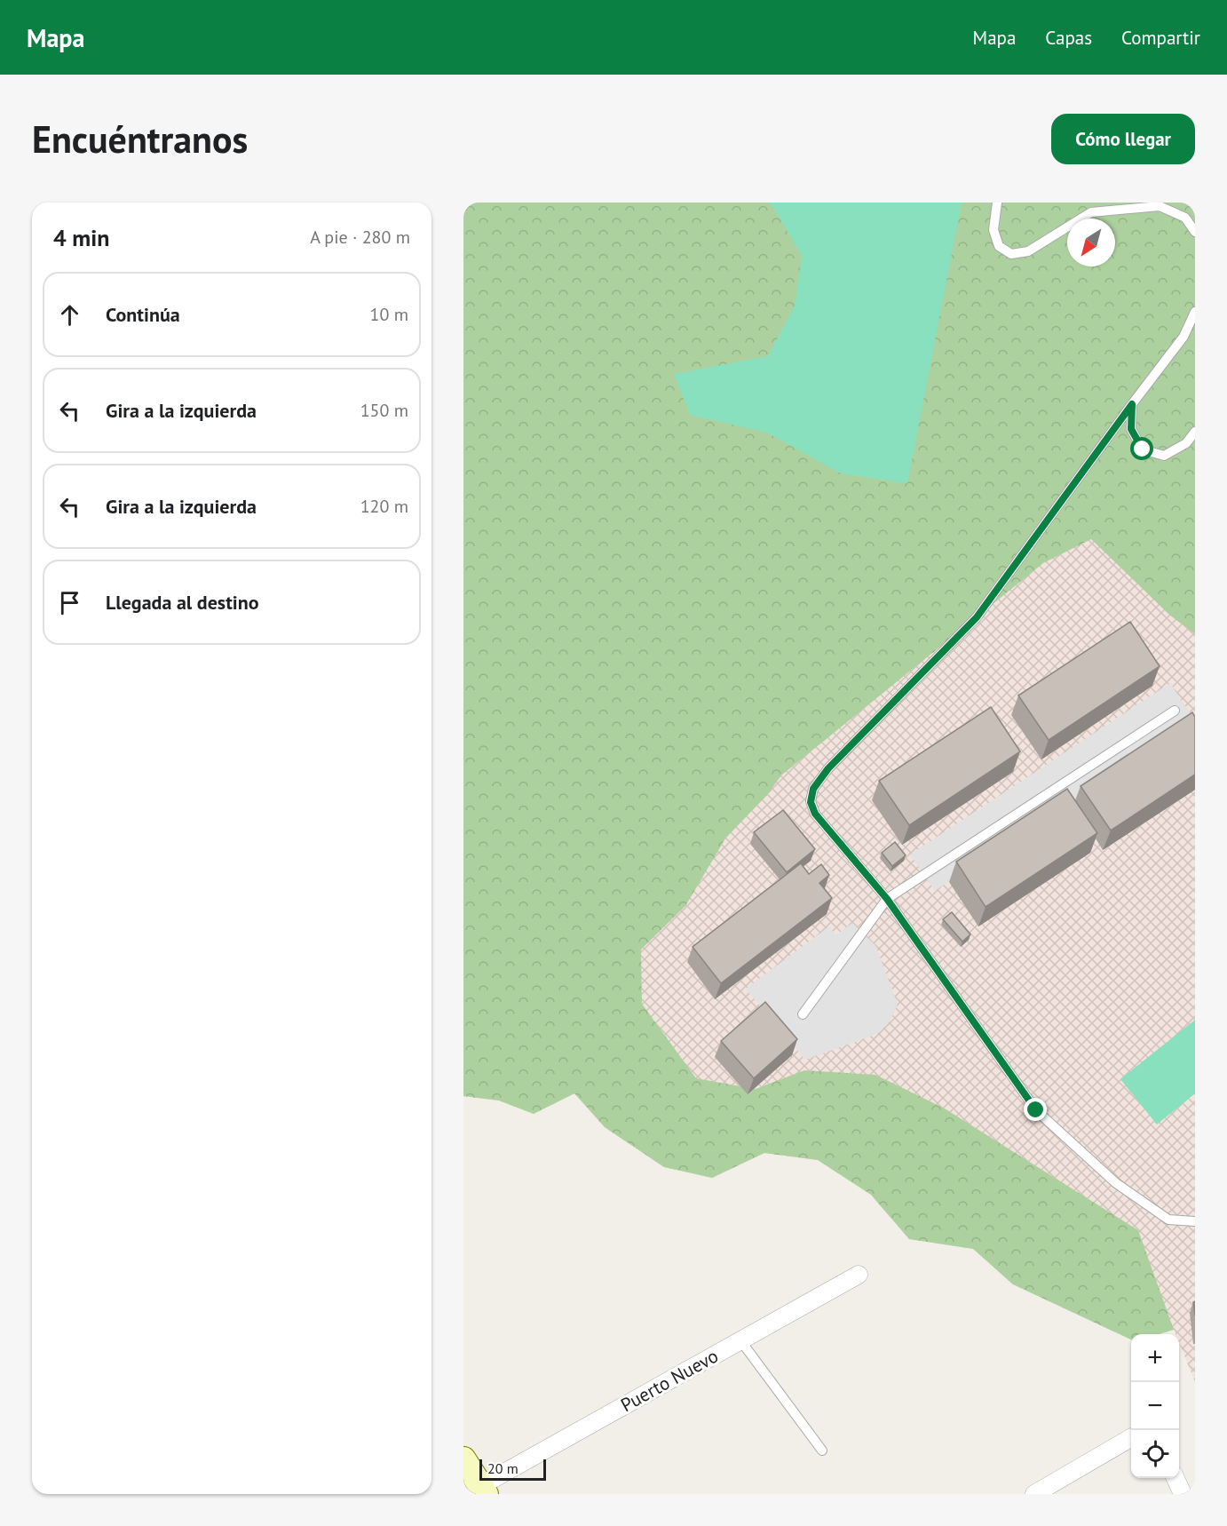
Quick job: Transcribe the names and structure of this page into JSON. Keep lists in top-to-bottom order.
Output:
{
  "streets": {
    "street": ["Puerto Nuevo"]
  },
  "scale_bar": "20 m",
  "north": "bottom left",
  "page": {
    "header": "Mapa",
    "nav": ["Mapa", "Capas", "Compartir"],
    "buttons": "Cómo llegar",
    "title": "Encuéntranos",
    "heading": ["4 min", "A pie · 280 m"],
    "list": [
      ["Continúa", "10 m"],
      ["Gira a la izquierda", "150 m"],
      ["Gira a la izquierda", "120 m"],
      "Llegada al destino"
    ],
    "map_buttons": ["+", "−"],
    "scale": "20 m"
  }
}
